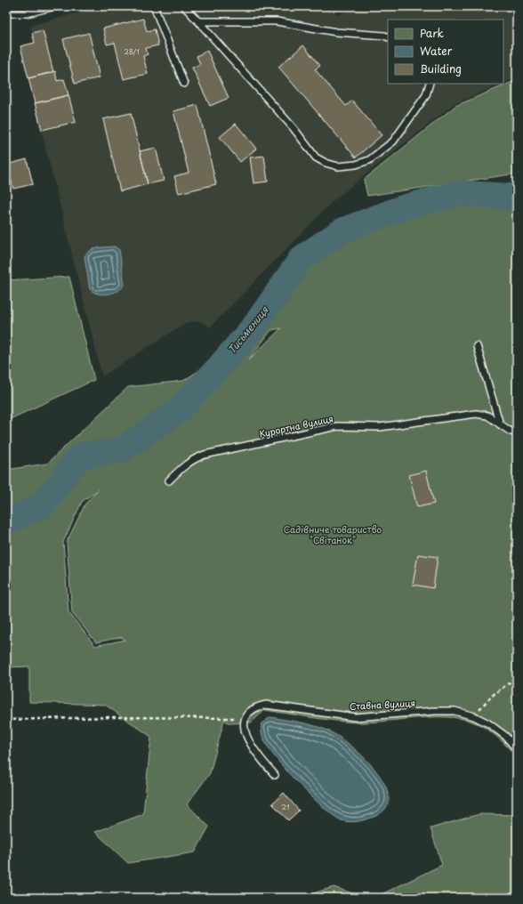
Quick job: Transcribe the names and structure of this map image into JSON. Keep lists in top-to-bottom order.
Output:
{
  "streets": {
    "lane": ["Курортна вулиця", "Ставна вулиця"]
  },
  "water": ["Тисьмениця"],
  "parks": ["Садівниче товариство \"Світанок\""],
  "house_numbers": ["28/1", "21"],
  "legend": ["Park", "Water", "Building"]
}
